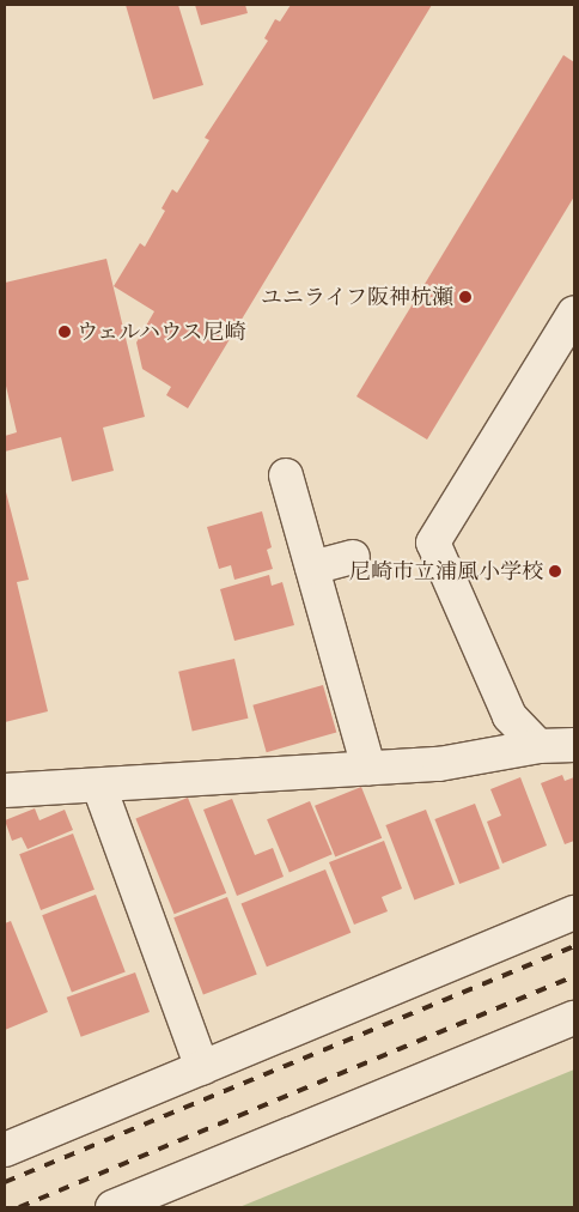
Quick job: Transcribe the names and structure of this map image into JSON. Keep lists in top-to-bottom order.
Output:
{
  "places": ["ユニライフ阪神杭瀬", "ウェルハウス尼崎", "尼崎市立浦風小学校"]
}
